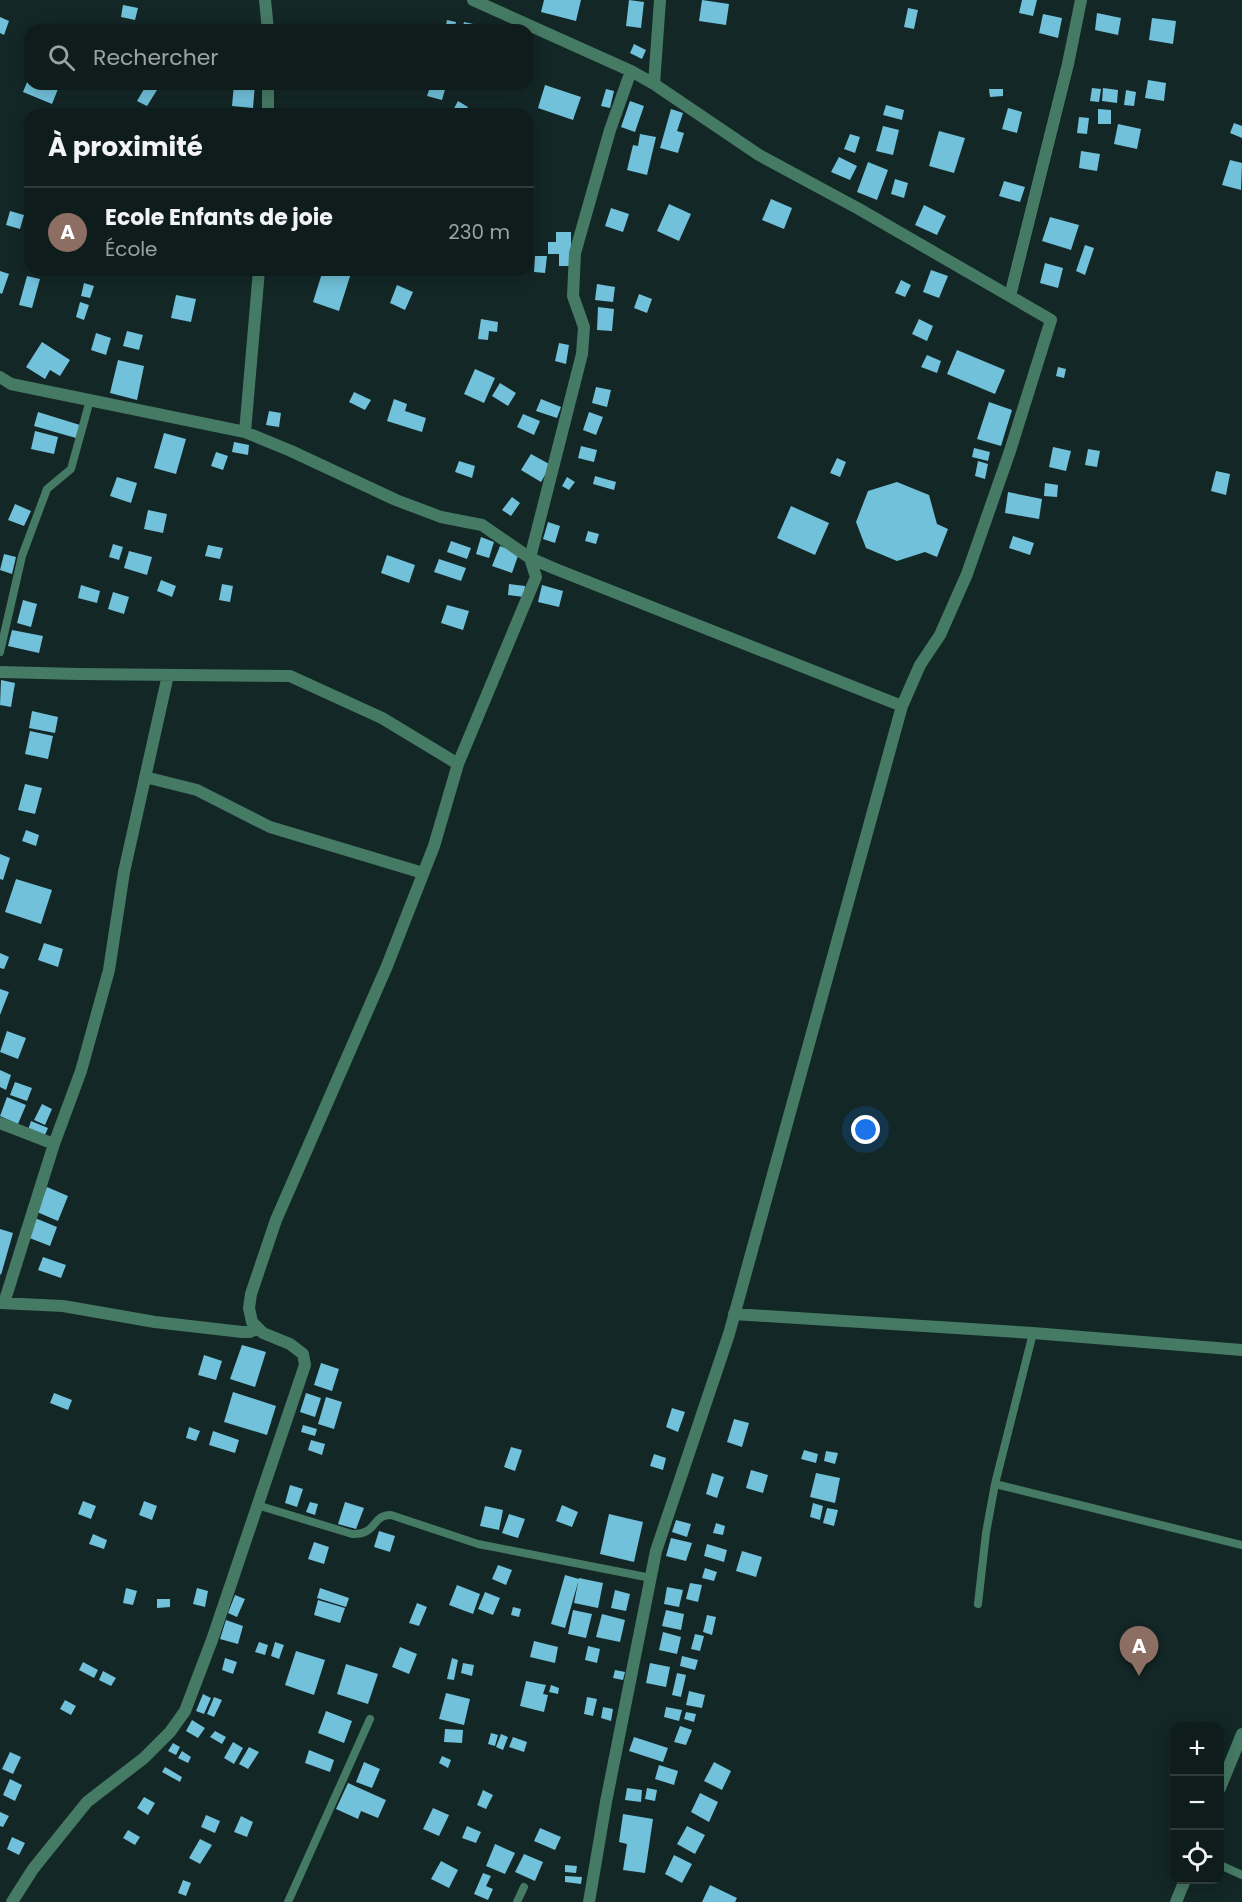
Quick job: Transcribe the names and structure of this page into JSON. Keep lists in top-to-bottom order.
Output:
{
  "page": {
    "search": "Rechercher",
    "heading": "À proximité",
    "list": [
      {
        "mark": "A",
        "name": "Ecole Enfants de joie",
        "note": "École",
        "value": "230 m"
      }
    ],
    "pins": "A",
    "map_buttons": ["+", "−"]
  }
}
